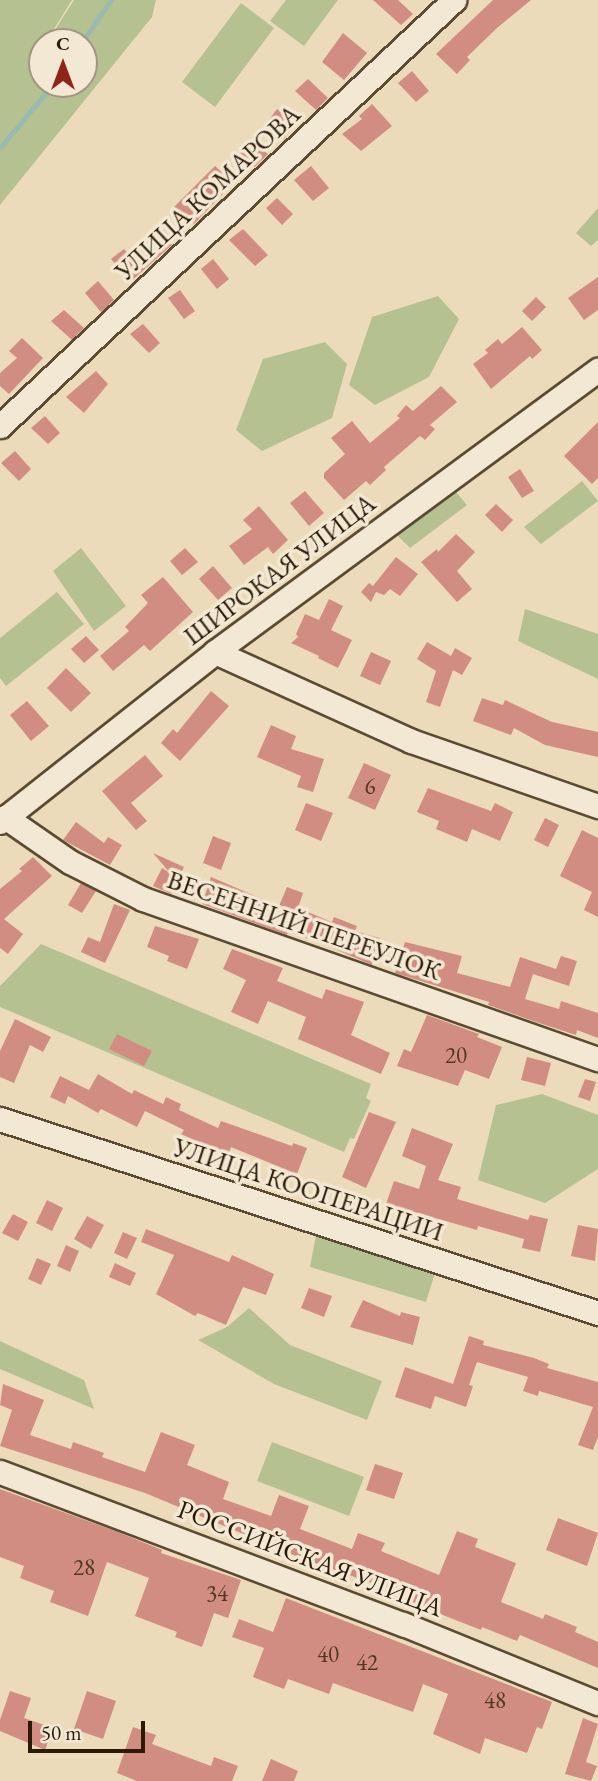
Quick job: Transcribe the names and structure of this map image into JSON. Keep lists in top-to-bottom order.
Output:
{
  "streets": {
    "street": [
      "УЛИЦА КОМАРОВА",
      "ШИРОКАЯ УЛИЦА",
      "ВЕСЕННИЙ ПЕРЕУЛОК",
      "УЛИЦА КООПЕРАЦИИ",
      "РОССИЙСКАЯ УЛИЦА"
    ]
  },
  "crossings": [
    ["ШИРОКАЯ УЛИЦА", "ВЕСЕННИЙ ПЕРЕУЛОК"]
  ],
  "house_numbers": [
    "6",
    "20",
    "28",
    "34",
    "40",
    "42",
    "48"
  ],
  "scale_bar": "50 m",
  "north": "top"
}
